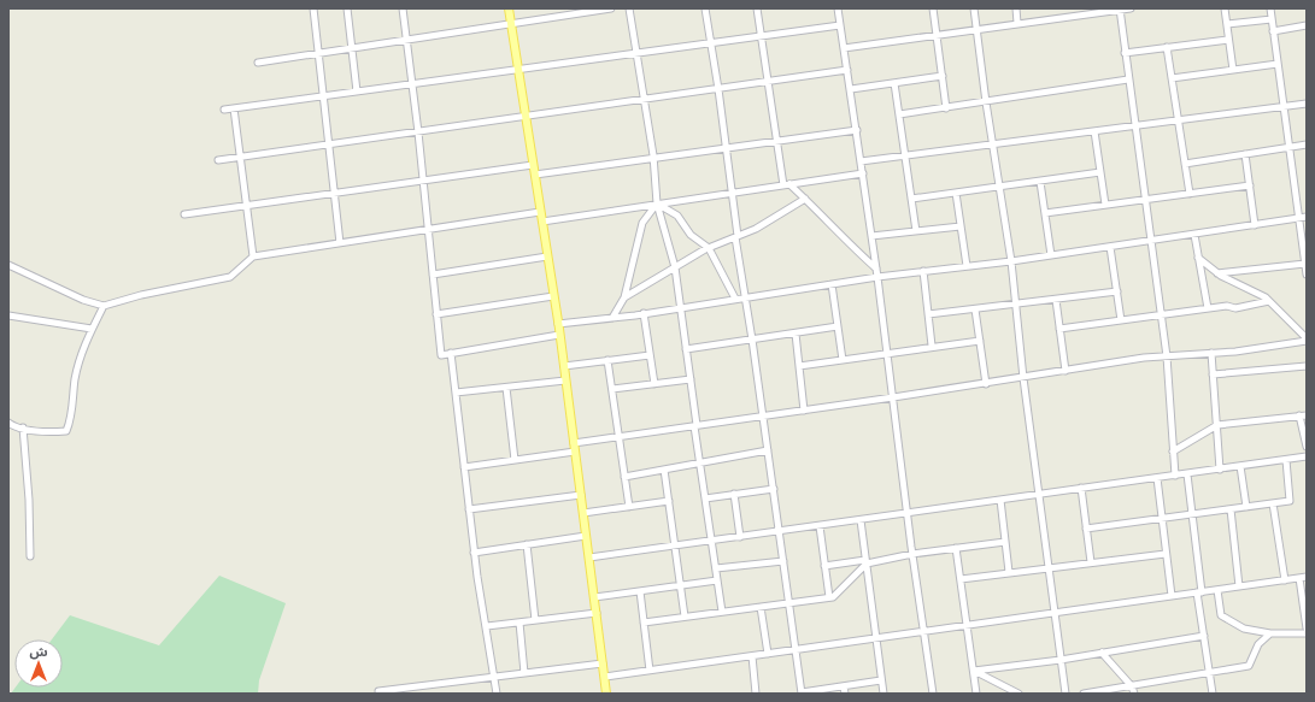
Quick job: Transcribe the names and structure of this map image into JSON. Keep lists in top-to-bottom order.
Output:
{
  "north": "top"
}
